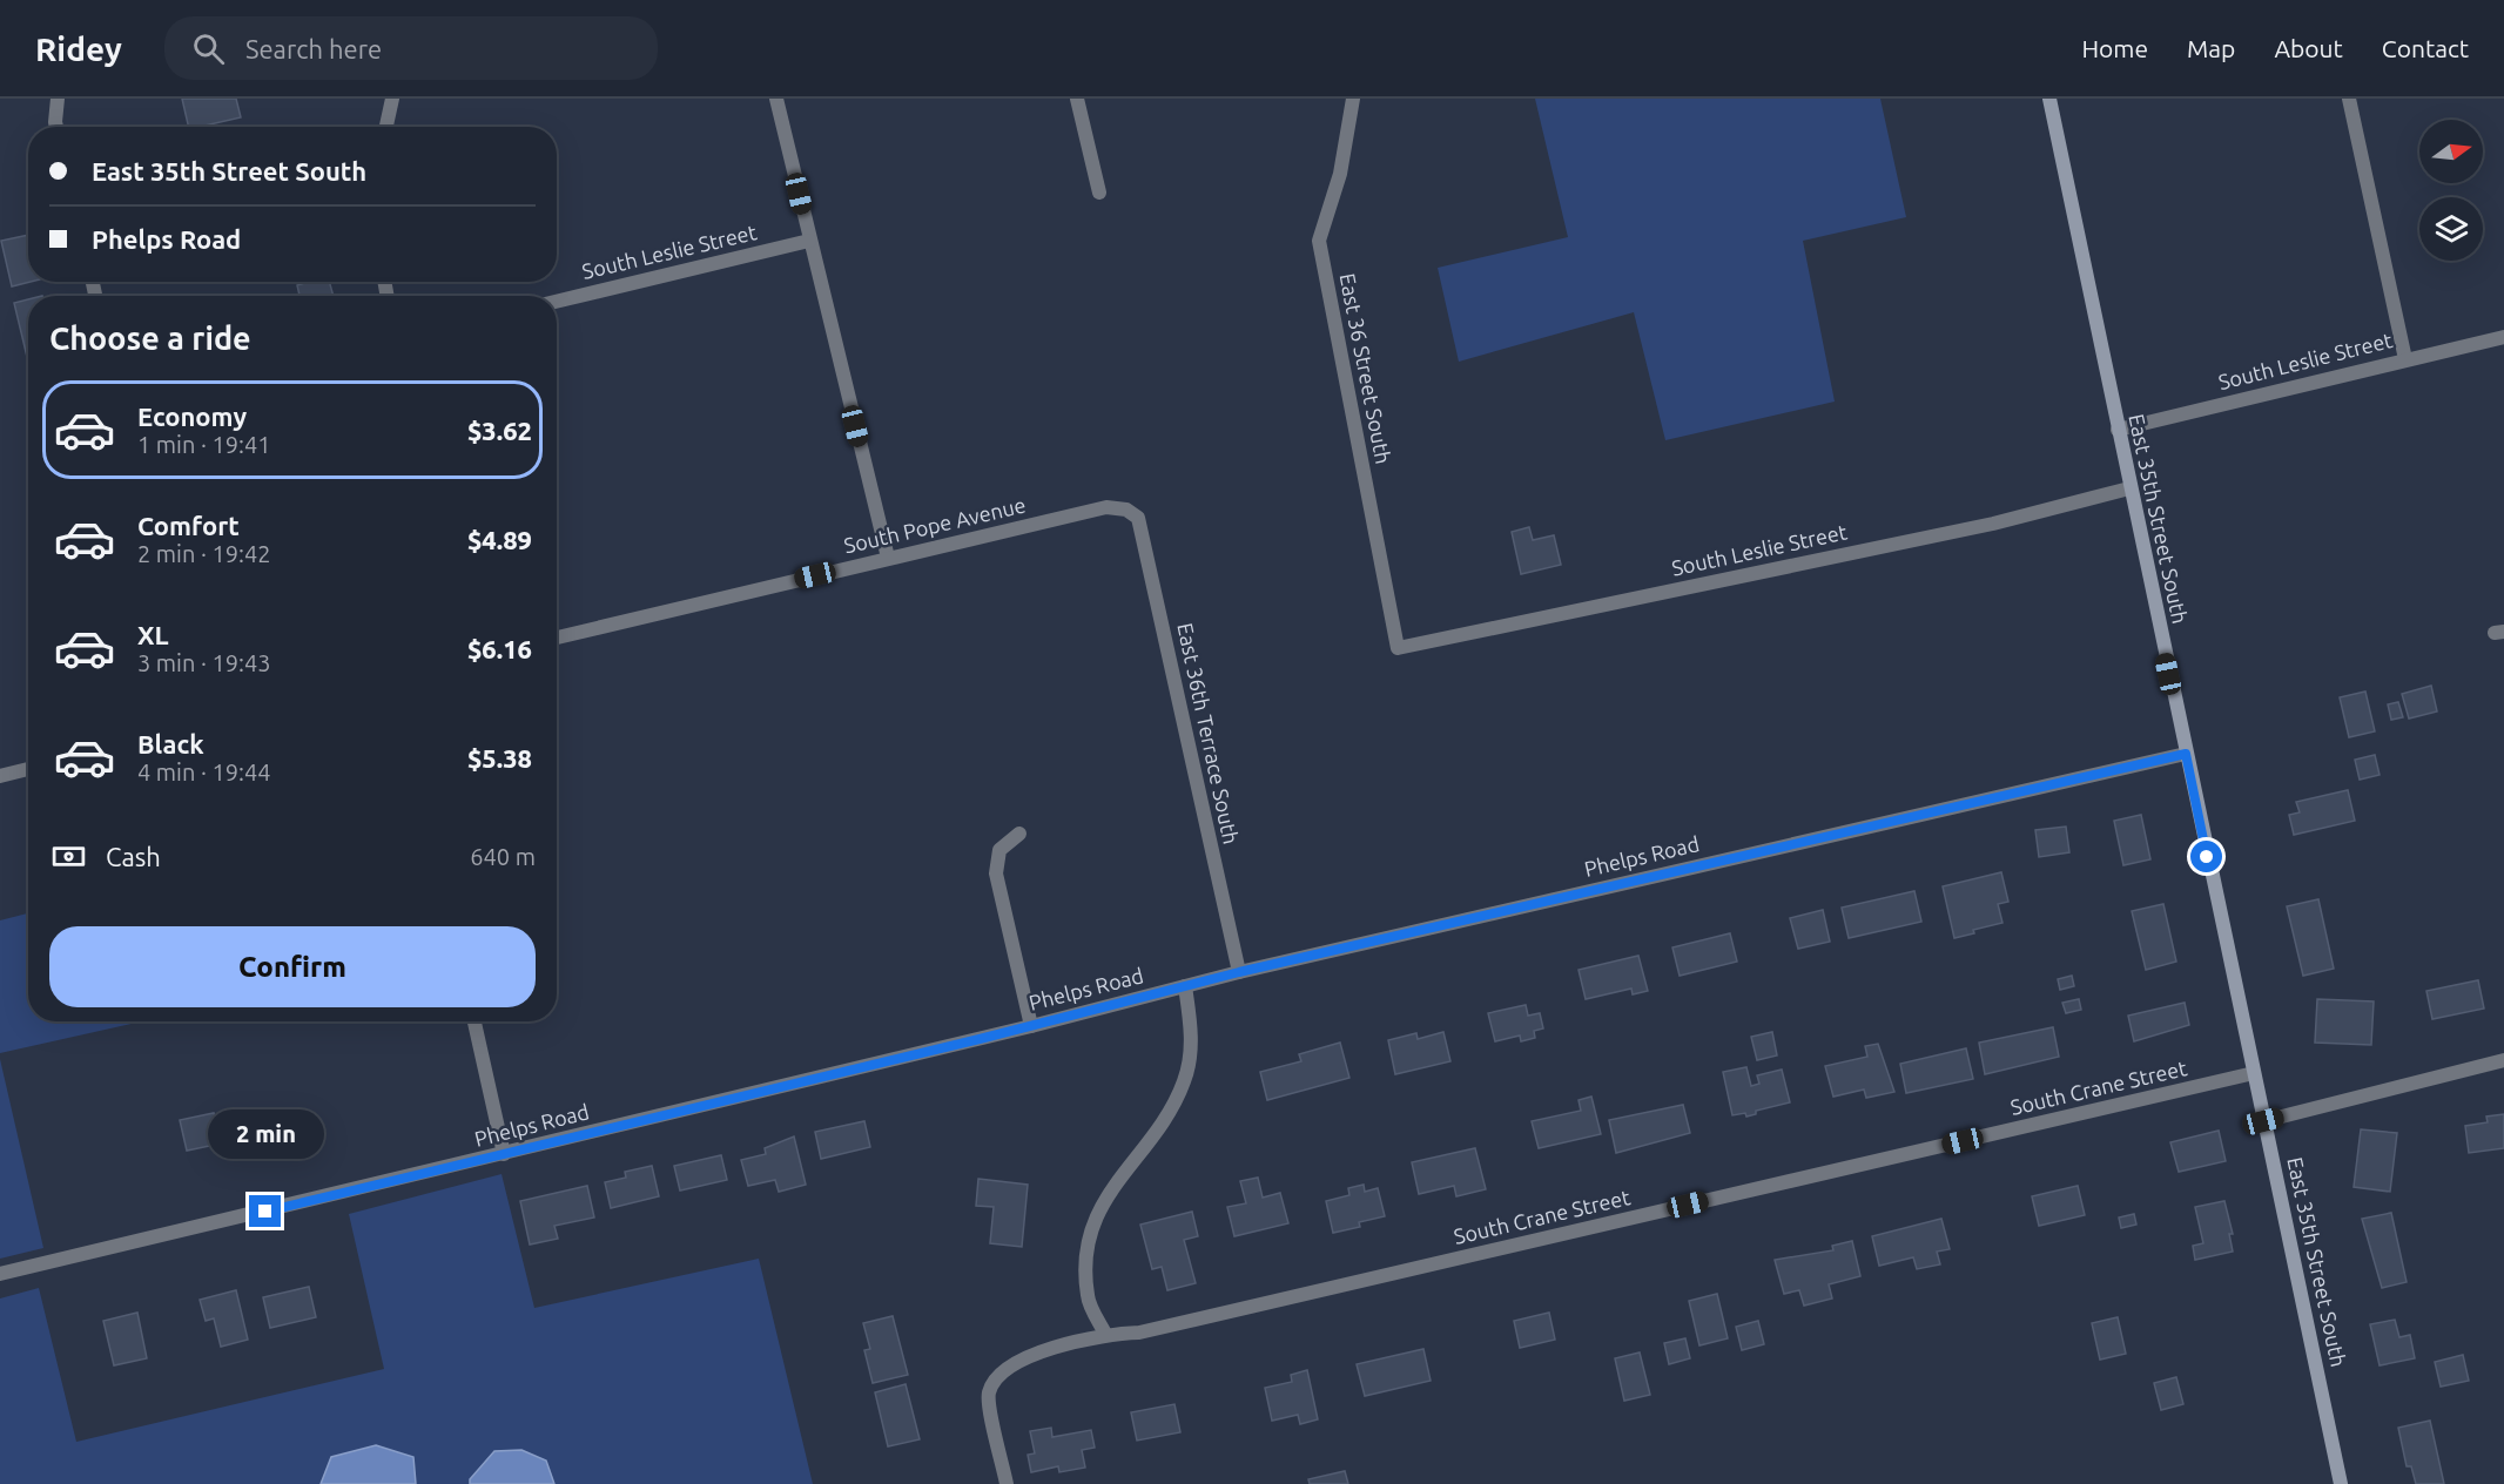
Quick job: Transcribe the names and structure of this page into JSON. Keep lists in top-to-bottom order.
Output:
{
  "streets": {
    "main road": ["East 35th Street South"],
    "street": [
      "South Leslie Street",
      "East 36 Street South",
      "South Pope Avenue",
      "East 36th Terrace South",
      "Phelps Road",
      "South Crane Street"
    ]
  },
  "crossings": [
    ["South Leslie Street", "East 36 Street South"],
    ["South Leslie Street", "East 35th Street South"],
    ["East 35th Street South", "Phelps Road"],
    ["East 35th Street South", "South Crane Street"],
    ["South Pope Avenue", "East 36th Terrace South"],
    ["East 36th Terrace South", "Phelps Road"]
  ],
  "north": "right",
  "page": {
    "header": "Ridey",
    "search": "Search here",
    "nav": [
      "Home",
      "Map",
      "About",
      "Contact"
    ],
    "banner": ["East 35th Street South", "Phelps Road"],
    "heading": "Choose a ride",
    "list": [
      {
        "name": "Economy",
        "note": "1 min · 19:41",
        "value": "$3.62"
      },
      {
        "name": "Comfort",
        "note": "2 min · 19:42",
        "value": "$4.89"
      },
      {
        "name": "XL",
        "note": "3 min · 19:43",
        "value": "$6.16"
      },
      {
        "name": "Black",
        "note": "4 min · 19:44",
        "value": "$5.38"
      }
    ],
    "pay": ["Cash", "640 m"],
    "buttons": "Confirm",
    "bubble": "2 min"
  }
}
